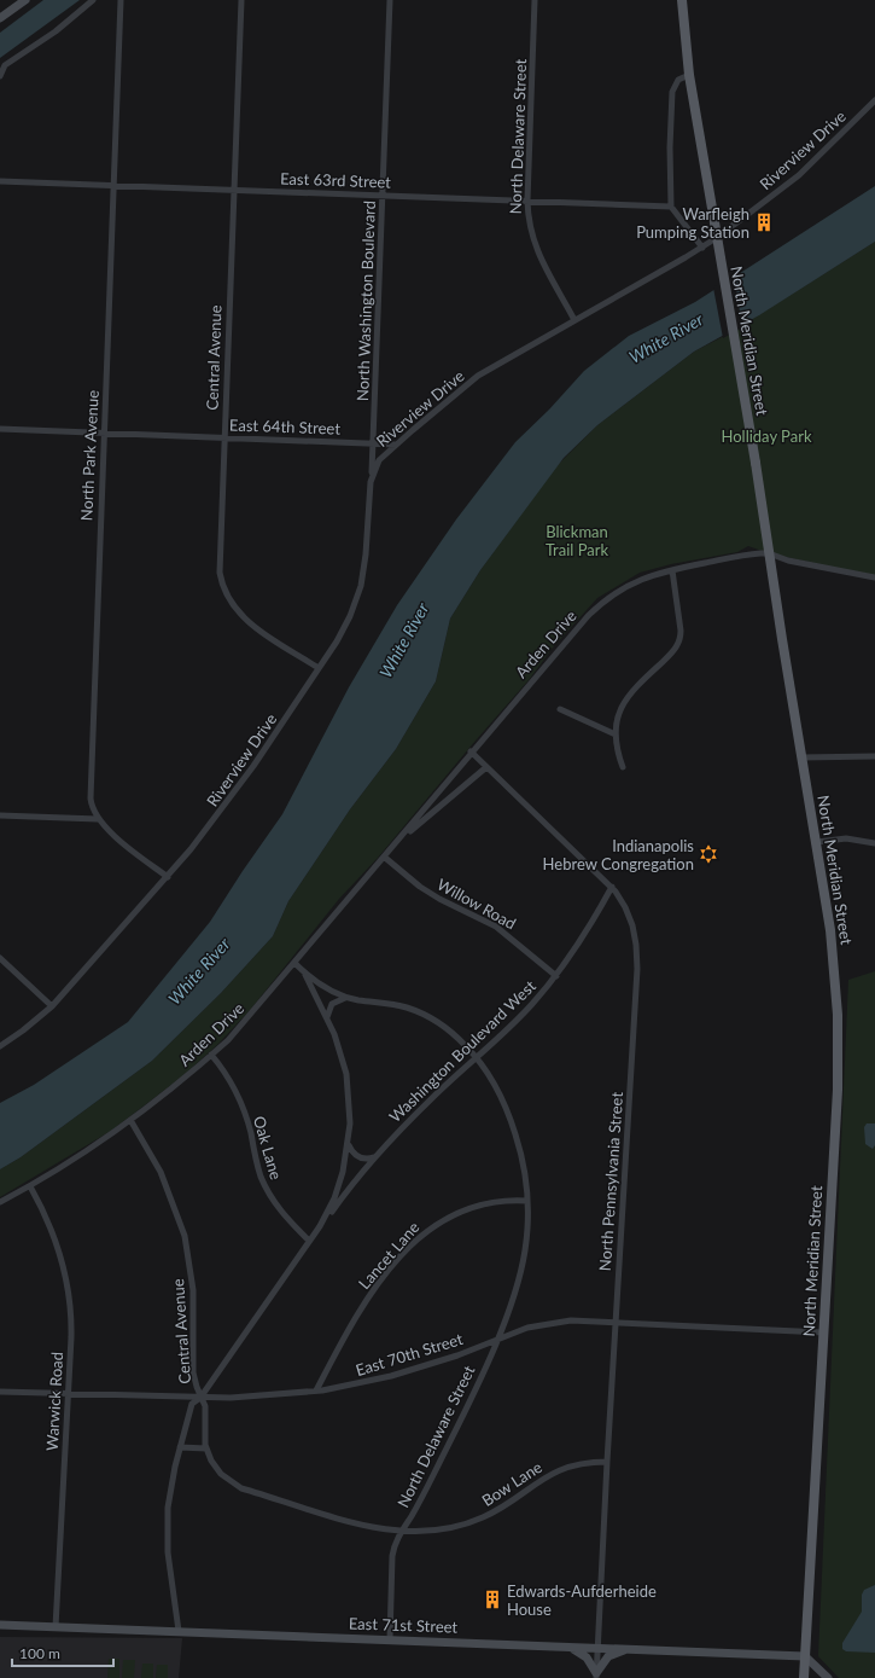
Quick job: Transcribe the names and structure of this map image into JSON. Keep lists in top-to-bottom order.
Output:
{
  "streets": {
    "main road": ["North Meridian Street", "East 71st Street"],
    "street": [
      "North Delaware Street",
      "Riverview Drive",
      "East 63rd Street",
      "North Washington Boulevard",
      "Central Avenue",
      "East 64th Street",
      "North Park Avenue",
      "Arden Drive",
      "Willow Road",
      "Washington Boulevard West",
      "Oak Lane",
      "North Pennsylvania Street",
      "Lancet Lane",
      "East 70th Street",
      "Warwick Road",
      "Bow Lane"
    ]
  },
  "crossings": [
    ["North Delaware Street", "Riverview Drive"],
    ["North Delaware Street", "East 63rd Street"],
    ["North Delaware Street", "Arden Drive"],
    ["North Delaware Street", "Washington Boulevard West"],
    ["North Delaware Street", "Lancet Lane"],
    ["North Delaware Street", "East 70th Street"],
    ["North Delaware Street", "Bow Lane"],
    ["Riverview Drive", "North Washington Boulevard"],
    ["Riverview Drive", "Central Avenue"],
    ["Riverview Drive", "East 64th Street"],
    ["East 63rd Street", "North Washington Boulevard"],
    ["East 63rd Street", "Central Avenue"],
    ["East 63rd Street", "North Park Avenue"],
    ["North Washington Boulevard", "East 64th Street"],
    ["North Meridian Street", "Arden Drive"],
    ["North Meridian Street", "East 70th Street"],
    ["North Meridian Street", "East 71st Street"],
    ["Central Avenue", "East 64th Street"],
    ["Central Avenue", "Arden Drive"],
    ["Central Avenue", "East 70th Street"],
    ["Central Avenue", "East 71st Street"],
    ["East 64th Street", "North Park Avenue"],
    ["Arden Drive", "Willow Road"],
    ["Arden Drive", "Oak Lane"],
    ["Arden Drive", "North Pennsylvania Street"],
    ["Arden Drive", "Warwick Road"],
    ["Willow Road", "Washington Boulevard West"],
    ["Washington Boulevard West", "North Pennsylvania Street"],
    ["North Pennsylvania Street", "East 70th Street"],
    ["North Pennsylvania Street", "Bow Lane"],
    ["North Pennsylvania Street", "East 71st Street"],
    ["Lancet Lane", "East 70th Street"],
    ["East 70th Street", "Warwick Road"],
    ["Warwick Road", "East 71st Street"]
  ],
  "water": ["White River"],
  "parks": ["Holliday Park", "Blickman Trail Park"],
  "places": {
    "building": ["Warfleigh Pumping Station", "Edwards-Aufderheide House"],
    "synagogue": ["Indianapolis Hebrew Congregation"]
  },
  "scale_bar": "100 m"
}
